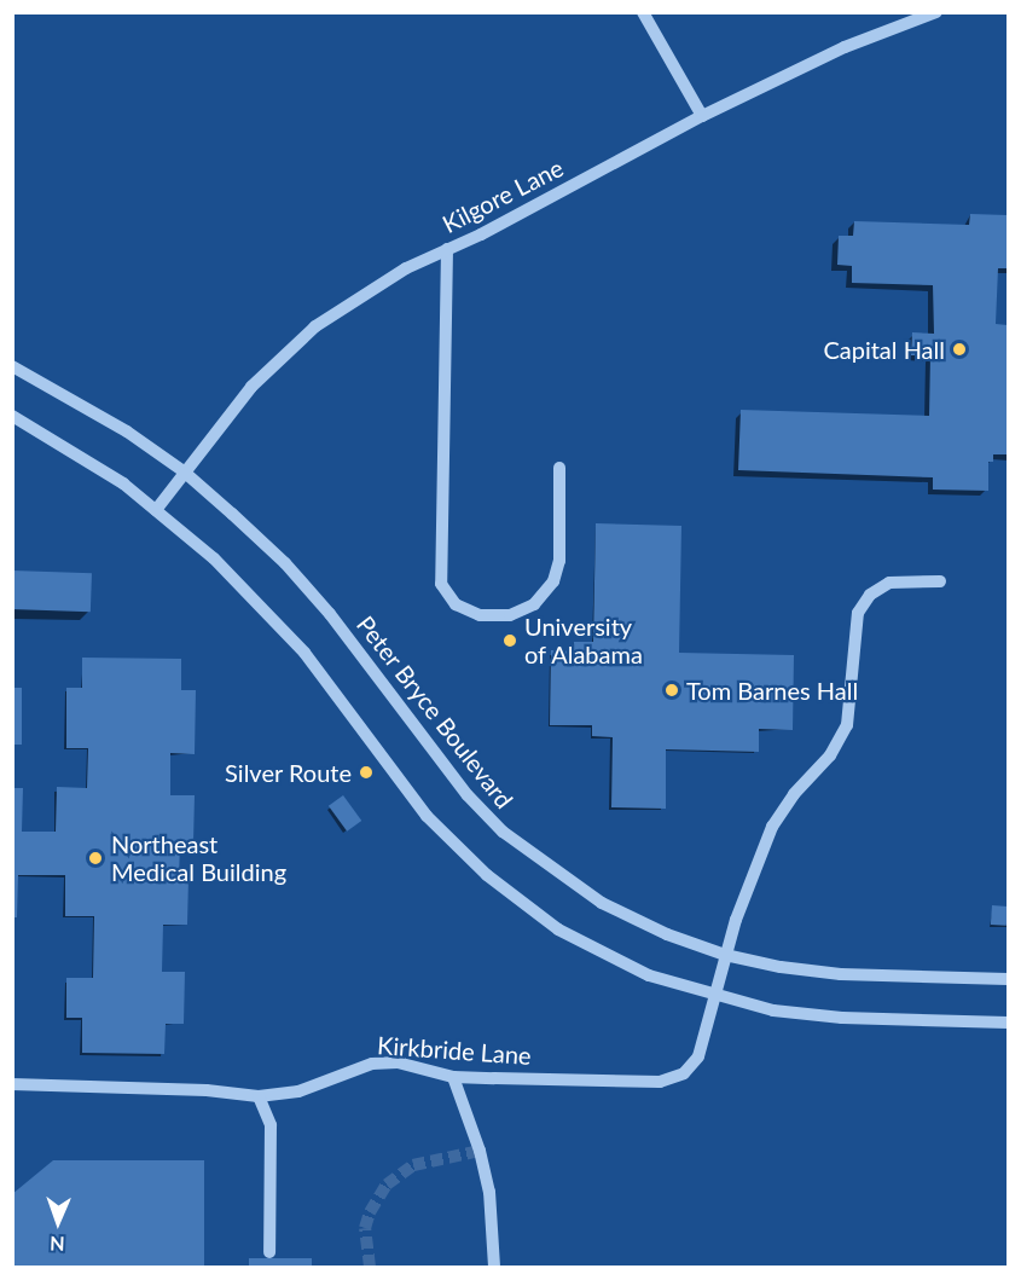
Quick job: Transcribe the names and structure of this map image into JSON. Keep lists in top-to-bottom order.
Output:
{
  "streets": {
    "street": ["Kilgore Lane", "Peter Bryce Boulevard", "Kirkbride Lane"]
  },
  "crossings": [
    ["Kilgore Lane", "Peter Bryce Boulevard"],
    ["Peter Bryce Boulevard", "Kirkbride Lane"]
  ],
  "places": [
    "Capital Hall",
    "University of Alabama",
    "Tom Barnes Hall",
    "Silver Route",
    "Northeast Medical Building"
  ],
  "north": "bottom"
}
